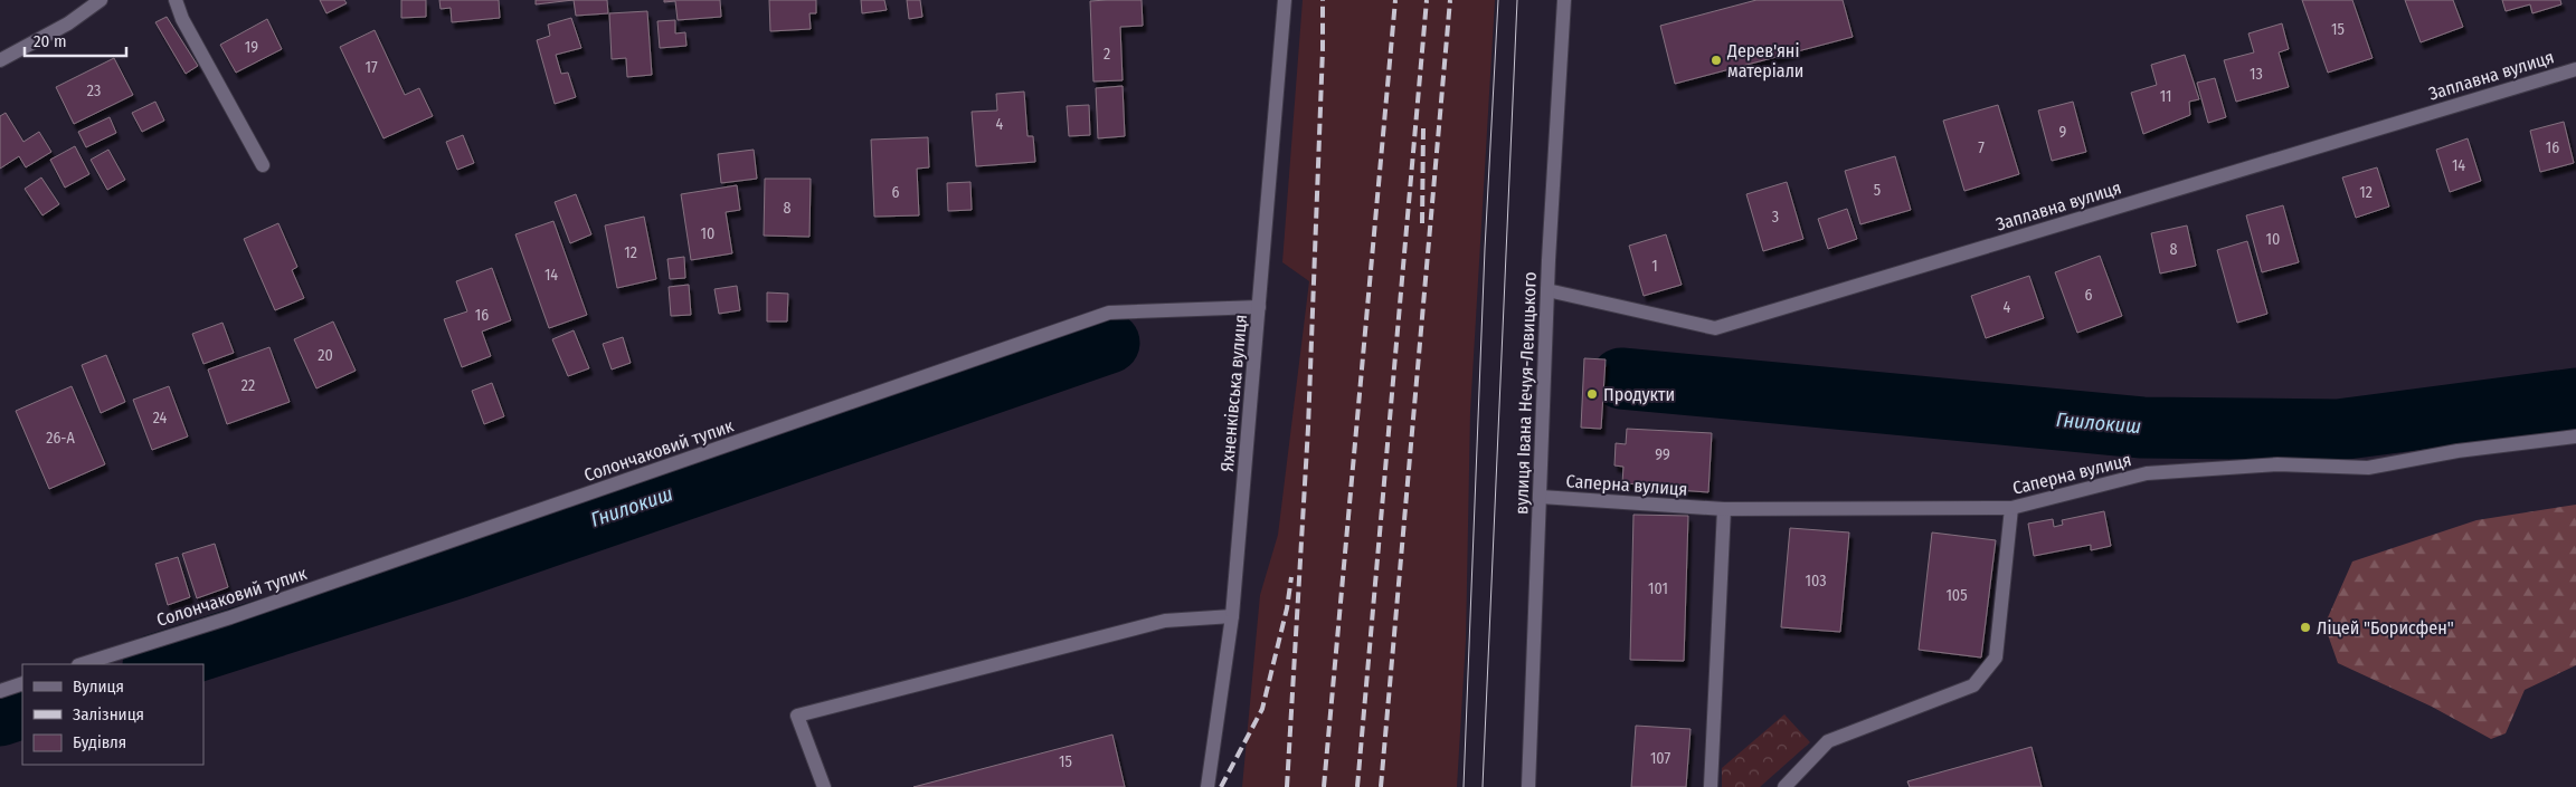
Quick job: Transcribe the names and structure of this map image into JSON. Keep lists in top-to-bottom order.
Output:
{
  "streets": {
    "street": [
      "Заплавна вулиця",
      "Яхненківська вулиця",
      "вулиця Івана Нечуя-Левицького",
      "Солончаковий тупик",
      "Саперна вулиця"
    ]
  },
  "crossings": [
    ["Заплавна вулиця", "вулиця Івана Нечуя-Левицького"],
    ["Яхненківська вулиця", "Солончаковий тупик"],
    ["вулиця Івана Нечуя-Левицького", "Саперна вулиця"]
  ],
  "water": ["Гнилокиш"],
  "places": ["Дерев'янi матерiали", "Продукти", "Ліцей \"Борисфен\""],
  "house_numbers": [
    "15",
    "19",
    "2",
    "17",
    "13",
    "23",
    "11",
    "4",
    "9",
    "7",
    "16",
    "14",
    "5",
    "6",
    "12",
    "8",
    "3",
    "10",
    "10",
    "8",
    "12",
    "1",
    "14",
    "6",
    "4",
    "16",
    "20",
    "22",
    "24",
    "26-А",
    "99",
    "103",
    "101",
    "105",
    "107",
    "15"
  ],
  "legend": ["Вулиця", "Залізниця", "Будівля"],
  "scale_bar": "20 m"
}
